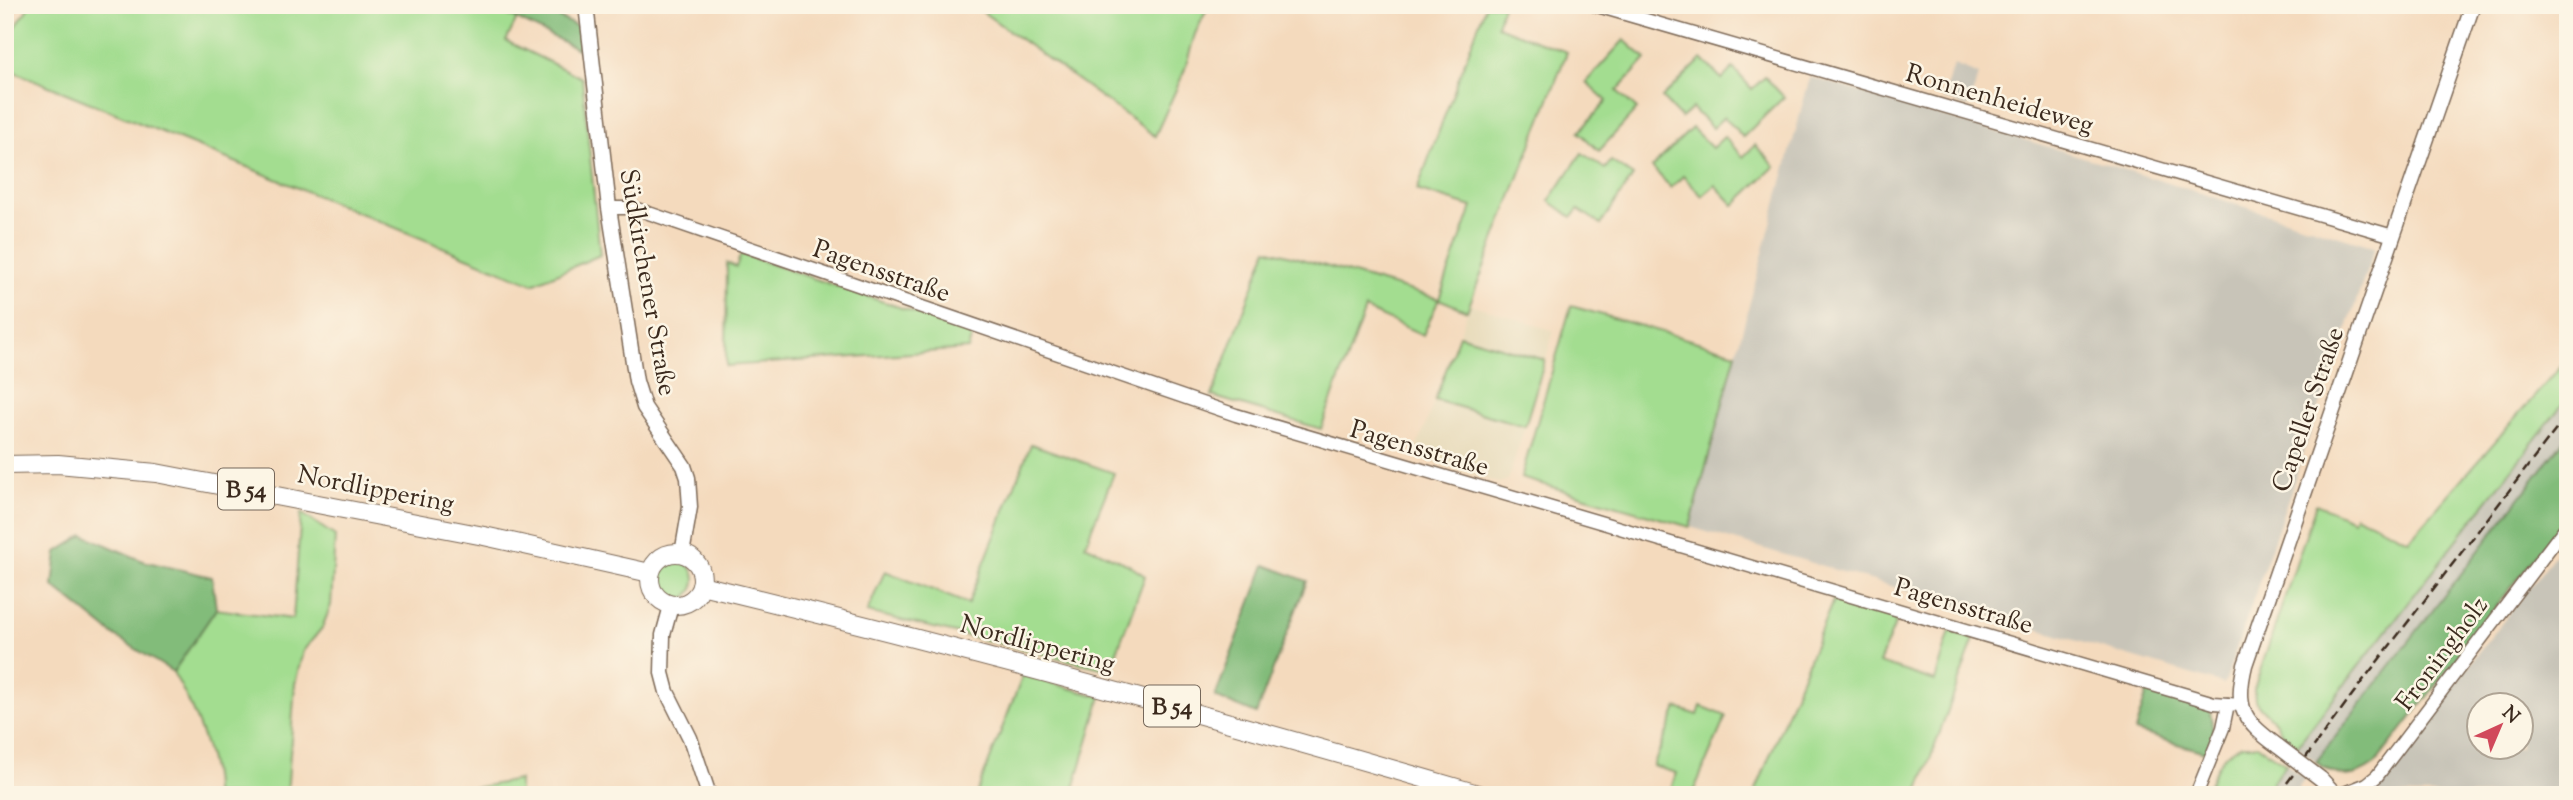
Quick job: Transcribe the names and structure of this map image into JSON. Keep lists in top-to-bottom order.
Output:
{
  "streets": {
    "main road": ["Nordlippering", "B 54"],
    "street": [
      "Ronnenheideweg",
      "Pagensstraße",
      "Südkirchener Straße",
      "Capeller Straße",
      "Froningholz"
    ]
  },
  "crossings": [
    ["Ronnenheideweg", "Capeller Straße"],
    ["Pagensstraße", "Südkirchener Straße"],
    ["Pagensstraße", "Capeller Straße"],
    ["Südkirchener Straße", "Nordlippering"]
  ],
  "north": "top right"
}
